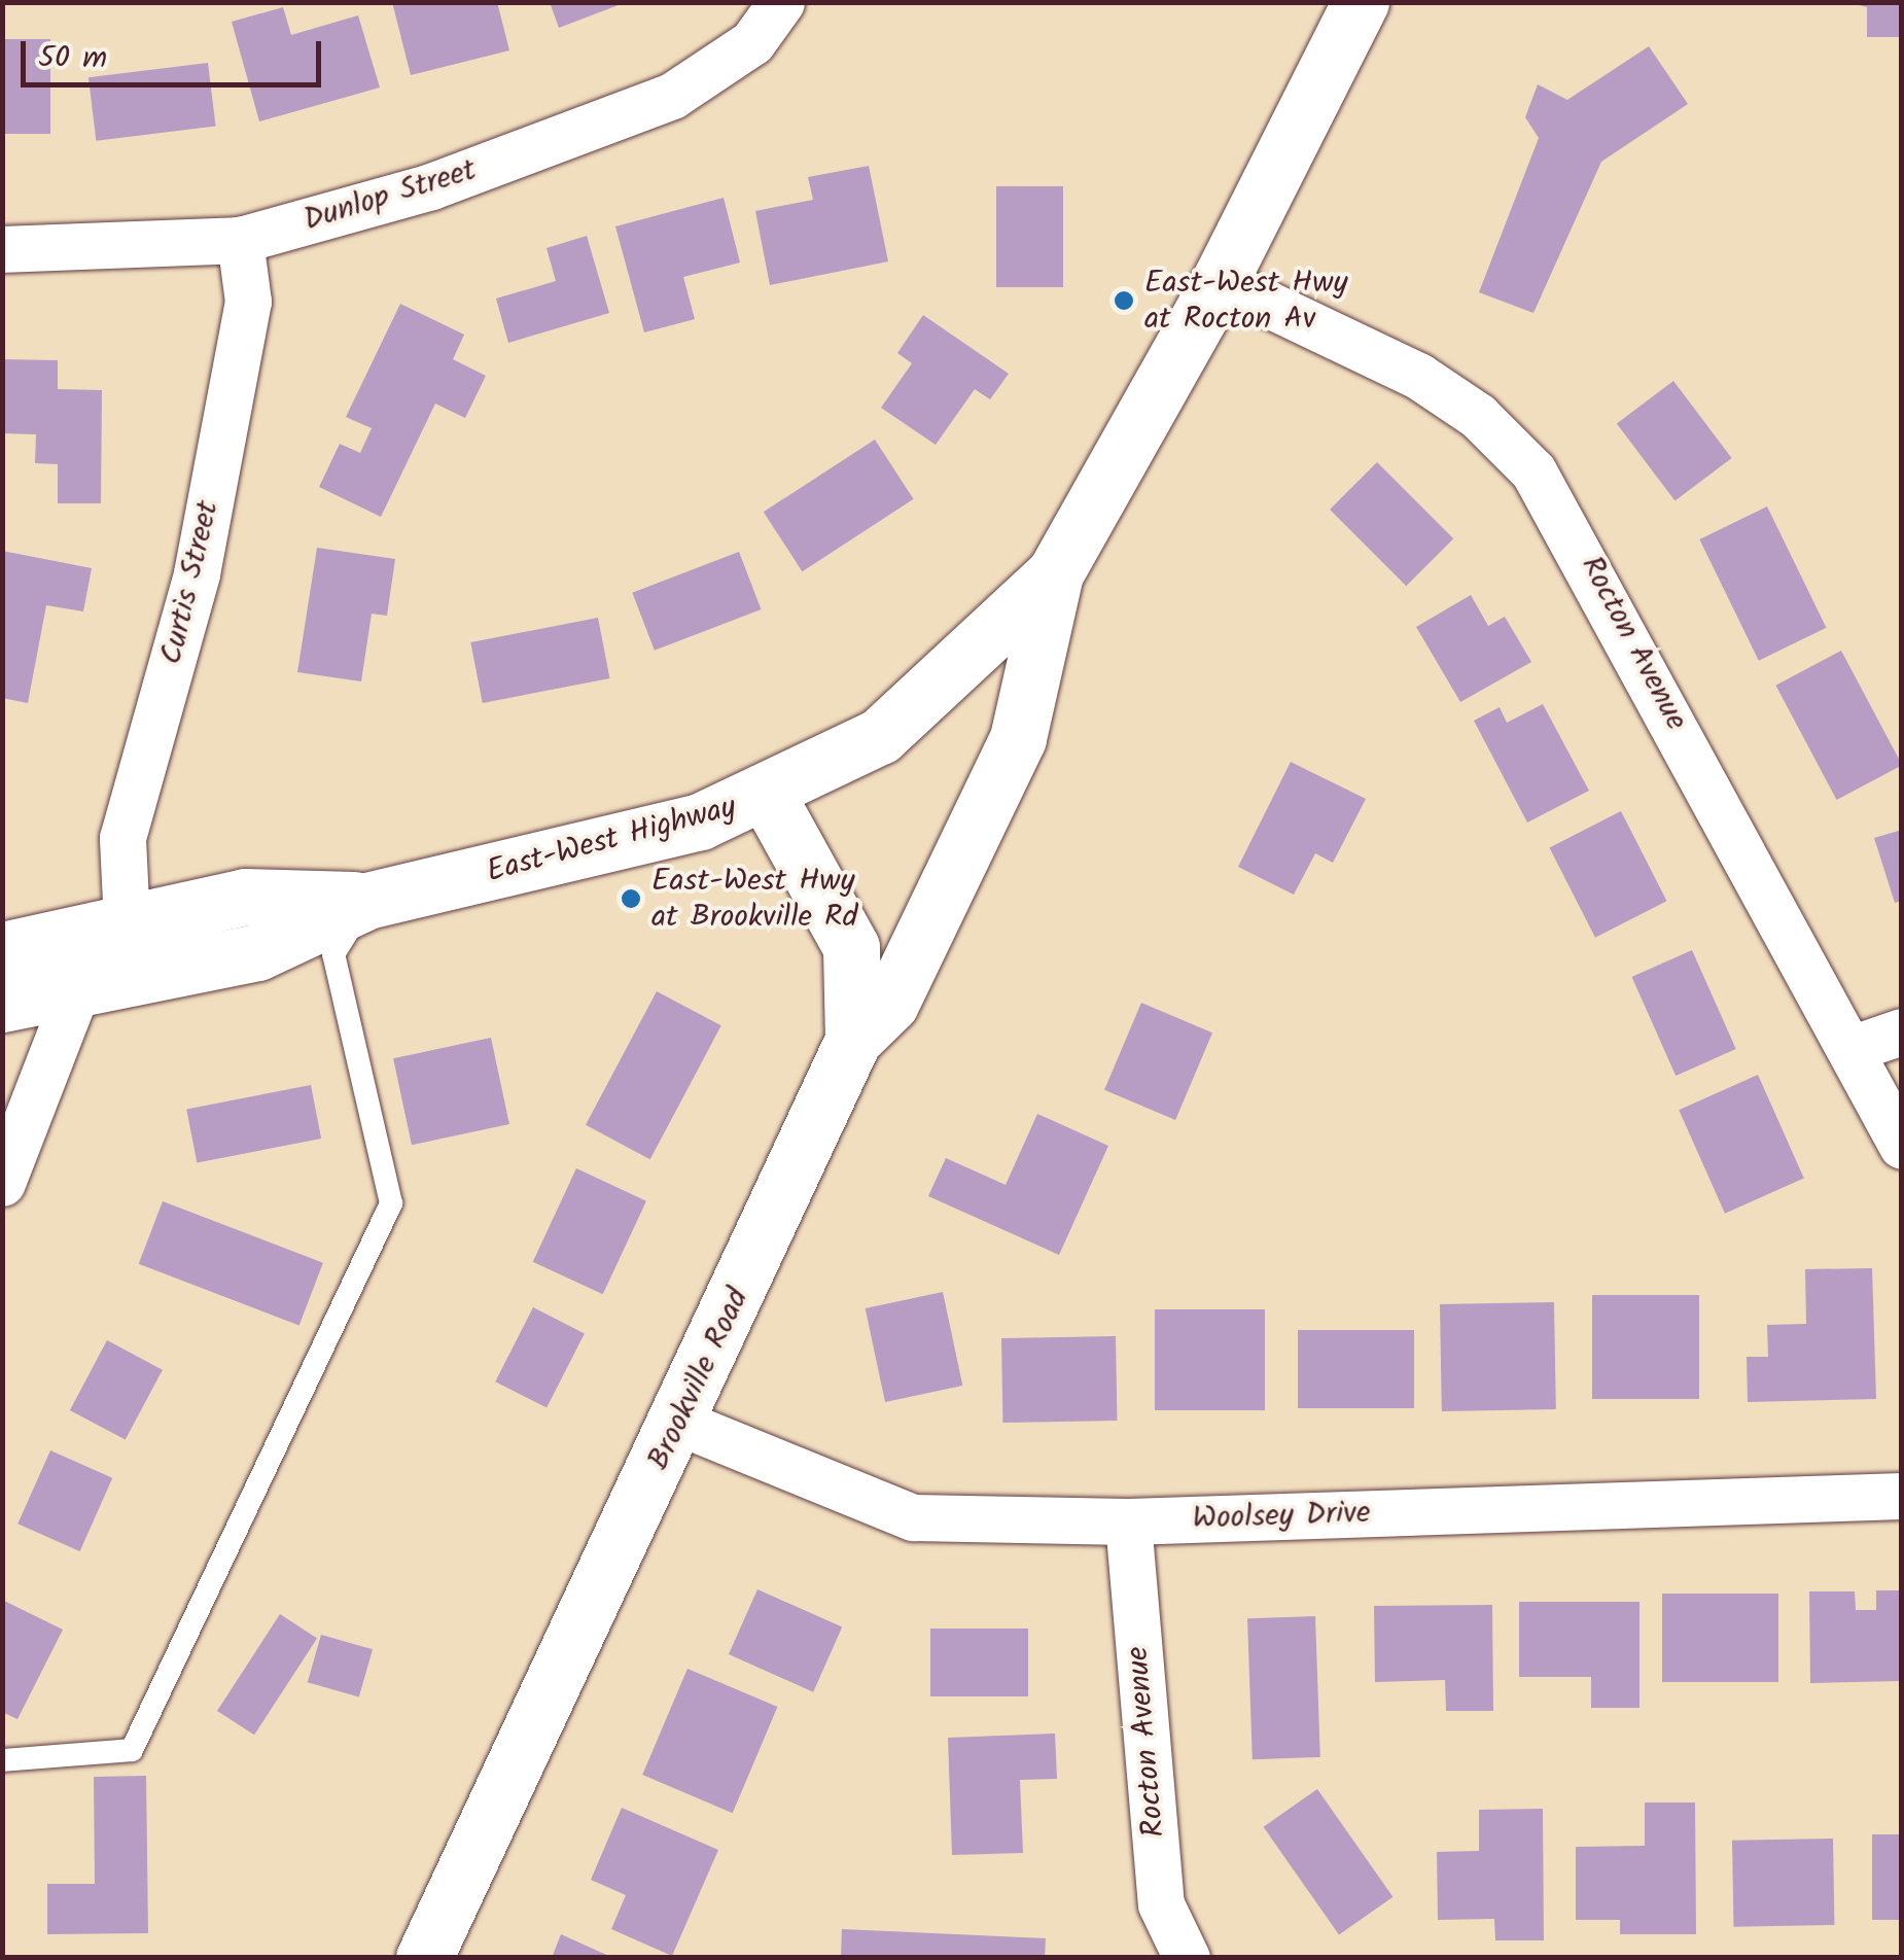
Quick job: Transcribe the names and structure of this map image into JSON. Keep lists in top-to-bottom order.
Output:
{
  "streets": {
    "main road": ["East-West Highway", "Brookville Road"],
    "street": [
      "Dunlop Street",
      "Curtis Street",
      "Rocton Avenue",
      "Woolsey Drive"
    ]
  },
  "crossings": [
    ["Dunlop Street", "Curtis Street"],
    ["Curtis Street", "East-West Highway"],
    ["Rocton Avenue", "East-West Highway"],
    ["Rocton Avenue", "Woolsey Drive"],
    ["East-West Highway", "Brookville Road"],
    ["Brookville Road", "Woolsey Drive"]
  ],
  "places": ["East-West Hwy at Rocton Av", "East-West Hwy at Brookville Rd"],
  "scale_bar": "50 m"
}
